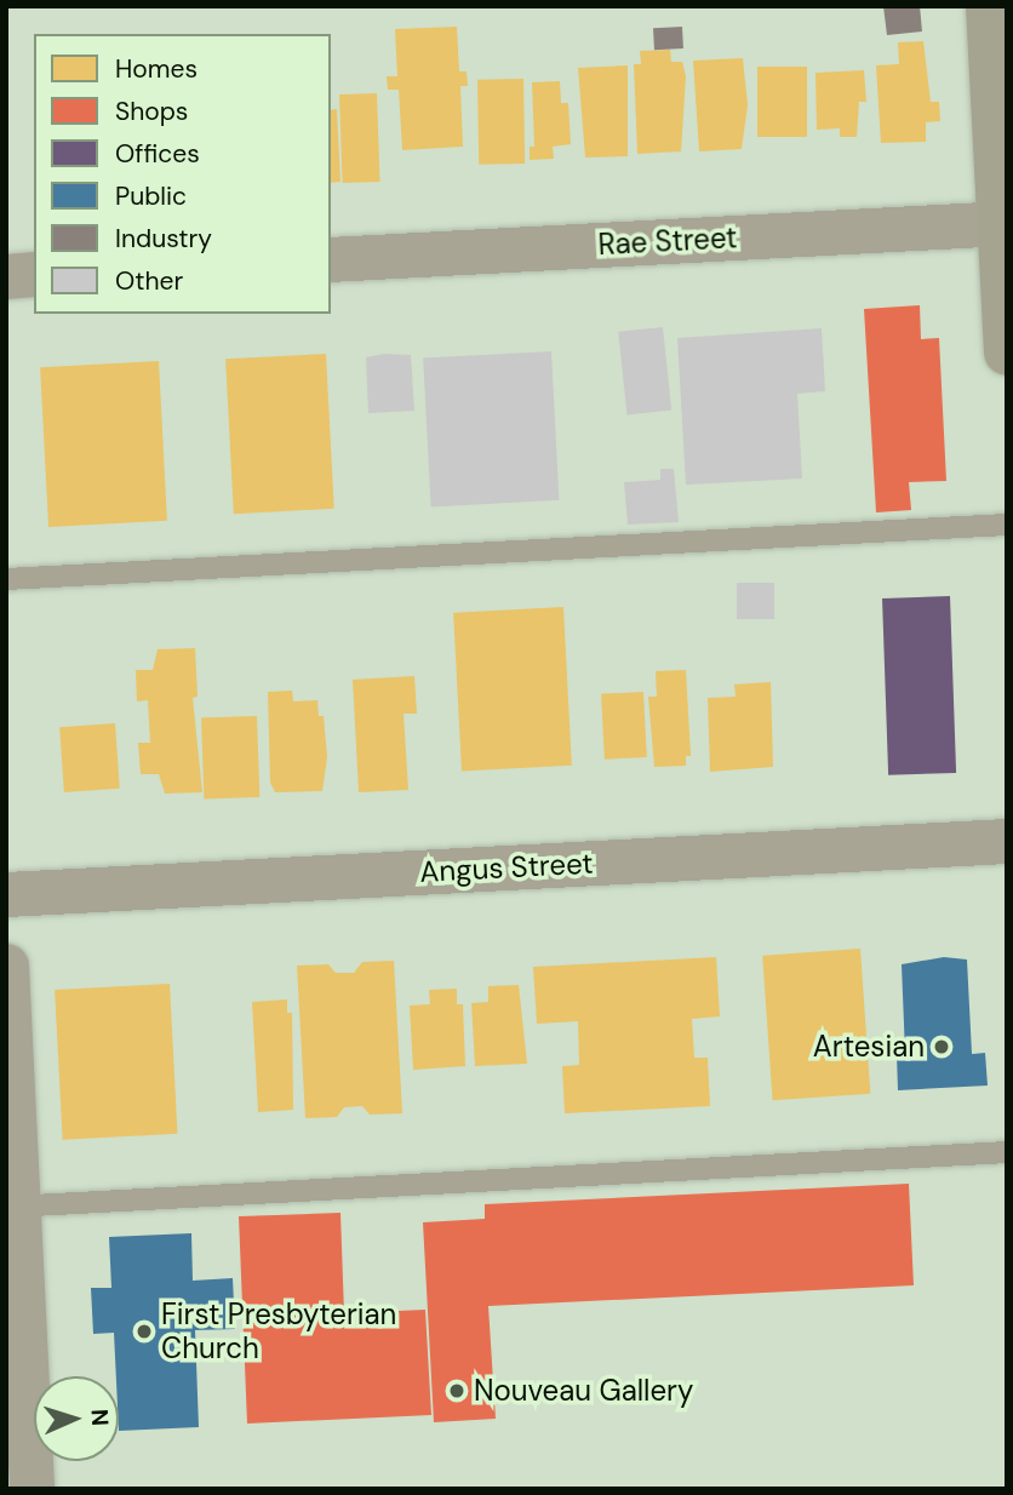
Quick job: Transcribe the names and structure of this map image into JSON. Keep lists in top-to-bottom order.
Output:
{
  "streets": {
    "street": ["Rae Street", "Angus Street"]
  },
  "places": ["Artesian", "First Presbyterian Church", "Nouveau Gallery"],
  "legend": [
    "Homes",
    "Shops",
    "Offices",
    "Public",
    "Industry",
    "Other"
  ],
  "north": "right"
}
